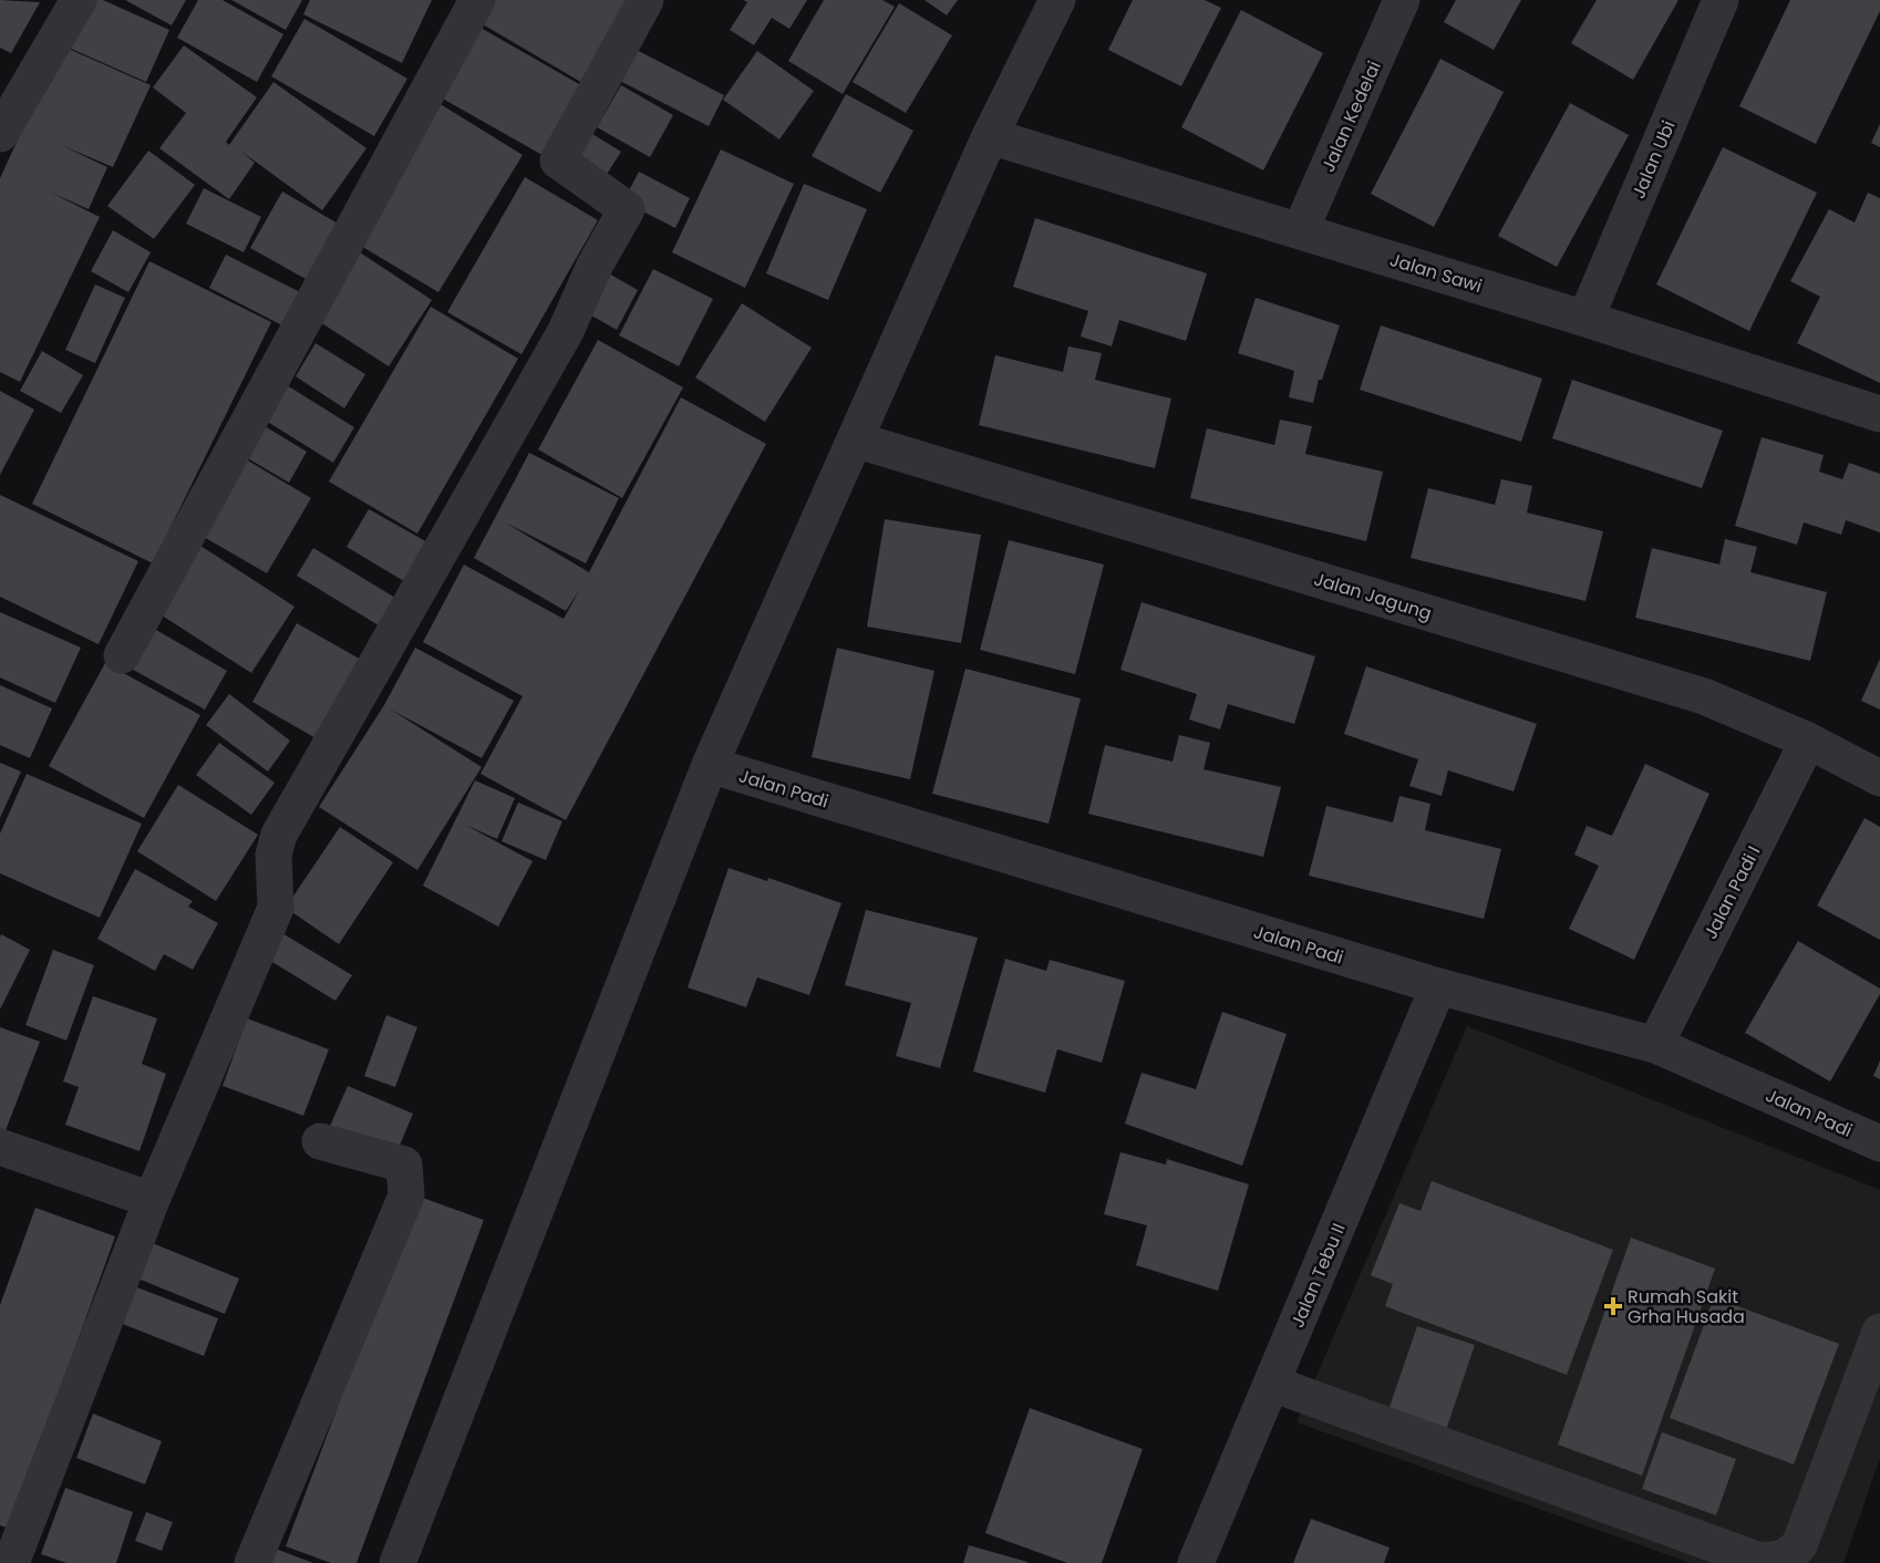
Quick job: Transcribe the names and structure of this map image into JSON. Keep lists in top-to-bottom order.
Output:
{
  "streets": {
    "street": [
      "Jalan Kedelai",
      "Jalan Ubi",
      "Jalan Sawi",
      "Jalan Jagung",
      "Jalan Padi",
      "Jalan Padi I",
      "Jalan Tebu II"
    ]
  },
  "crossings": [
    ["Jalan Kedelai", "Jalan Sawi"],
    ["Jalan Ubi", "Jalan Sawi"],
    ["Jalan Jagung", "Jalan Padi I"],
    ["Jalan Padi", "Jalan Padi I"],
    ["Jalan Padi", "Jalan Tebu II"]
  ],
  "places": {
    "health": ["Rumah Sakit Grha Husada"]
  }
}
